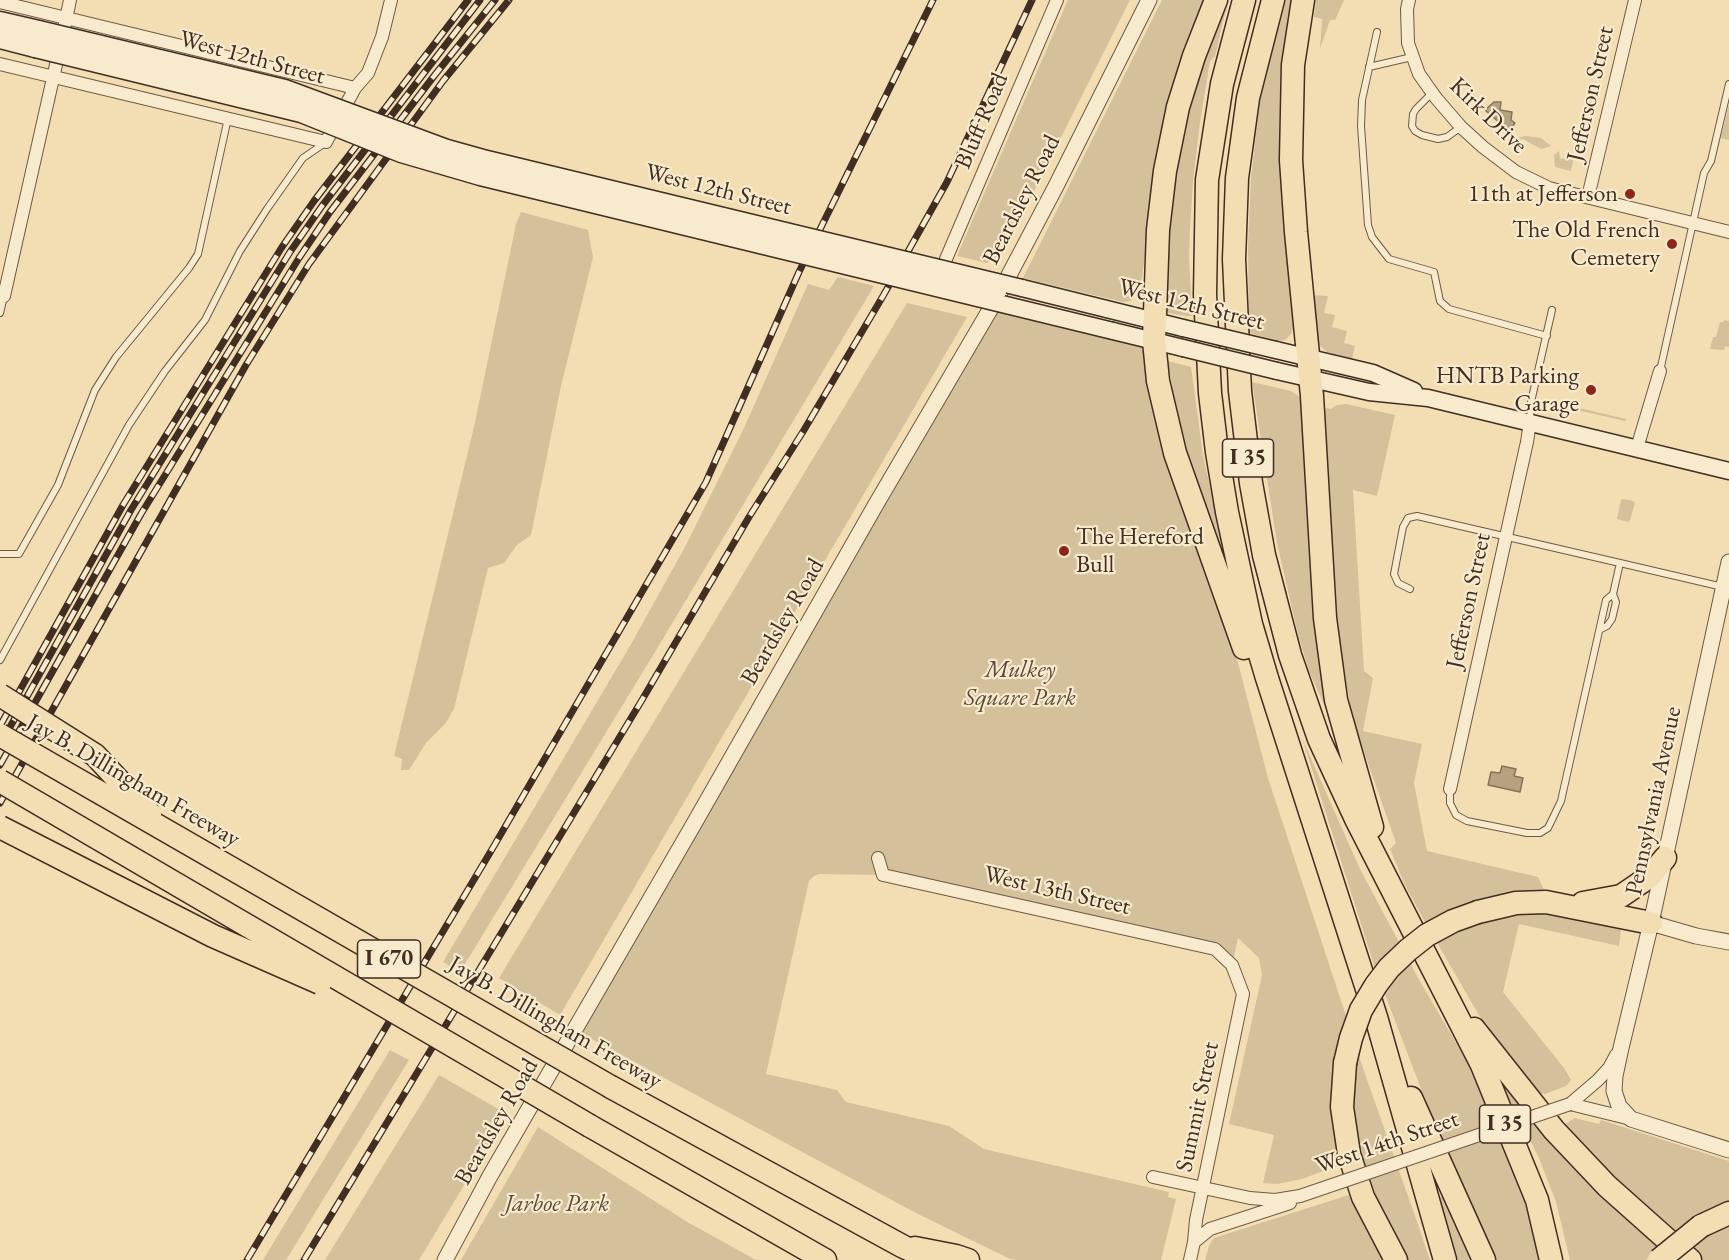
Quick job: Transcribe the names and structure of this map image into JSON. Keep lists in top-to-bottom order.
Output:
{
  "streets": {
    "highway": ["I 35", "Jay B. Dillingham Freeway", "I 670"],
    "main road": ["West 12th Street"],
    "street": [
      "Jefferson Street",
      "Kirk Drive",
      "Bluff Road",
      "Beardsley Road",
      "Pennsylvania Avenue",
      "West 13th Street",
      "Summit Street",
      "West 14th Street"
    ]
  },
  "crossings": [
    ["West 12th Street", "Jefferson Street"],
    ["Jefferson Street", "Kirk Drive"],
    ["Pennsylvania Avenue", "West 14th Street"],
    ["West 13th Street", "Summit Street"],
    ["Summit Street", "West 14th Street"]
  ],
  "parks": ["Mulkey Square Park", "Jarboe Park"],
  "places": [
    "11th at Jefferson",
    "The Old French Cemetery",
    "HNTB Parking Garage",
    "The Hereford Bull"
  ]
}
